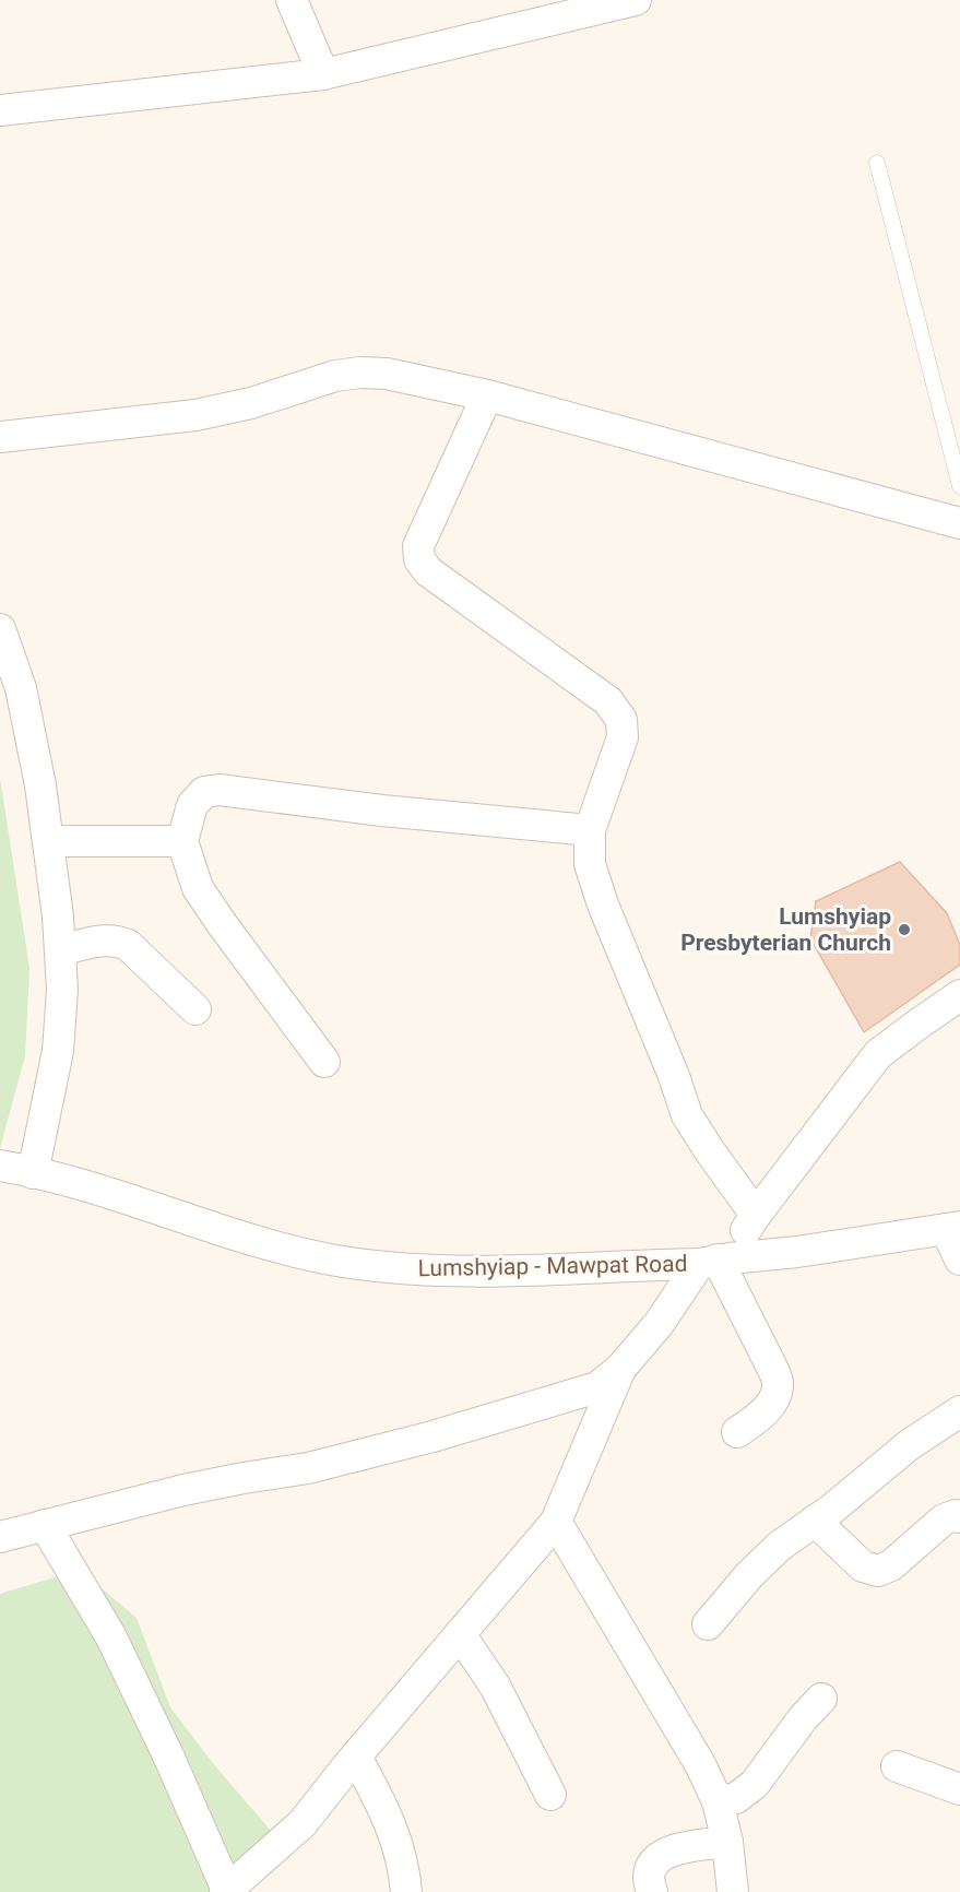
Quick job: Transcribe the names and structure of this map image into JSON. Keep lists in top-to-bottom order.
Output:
{
  "streets": {
    "street": ["Lumshyiap - Mawpat Road"]
  },
  "places": ["Lumshyiap Presbyterian Church"]
}
